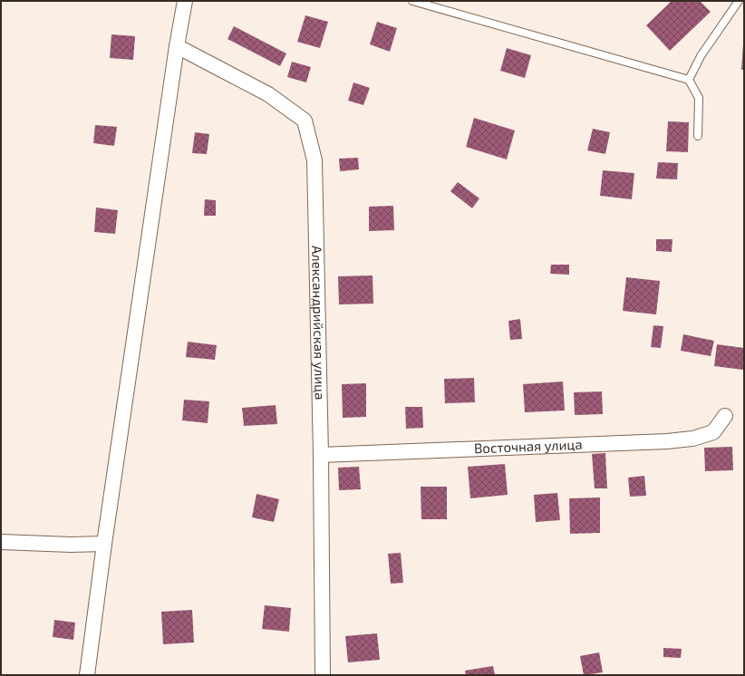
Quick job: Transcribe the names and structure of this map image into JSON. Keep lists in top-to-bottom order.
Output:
{
  "streets": {
    "street": ["Александрийская улица", "Восточная улица"]
  },
  "crossings": [
    ["Александрийская улица", "Восточная улица"]
  ]
}
